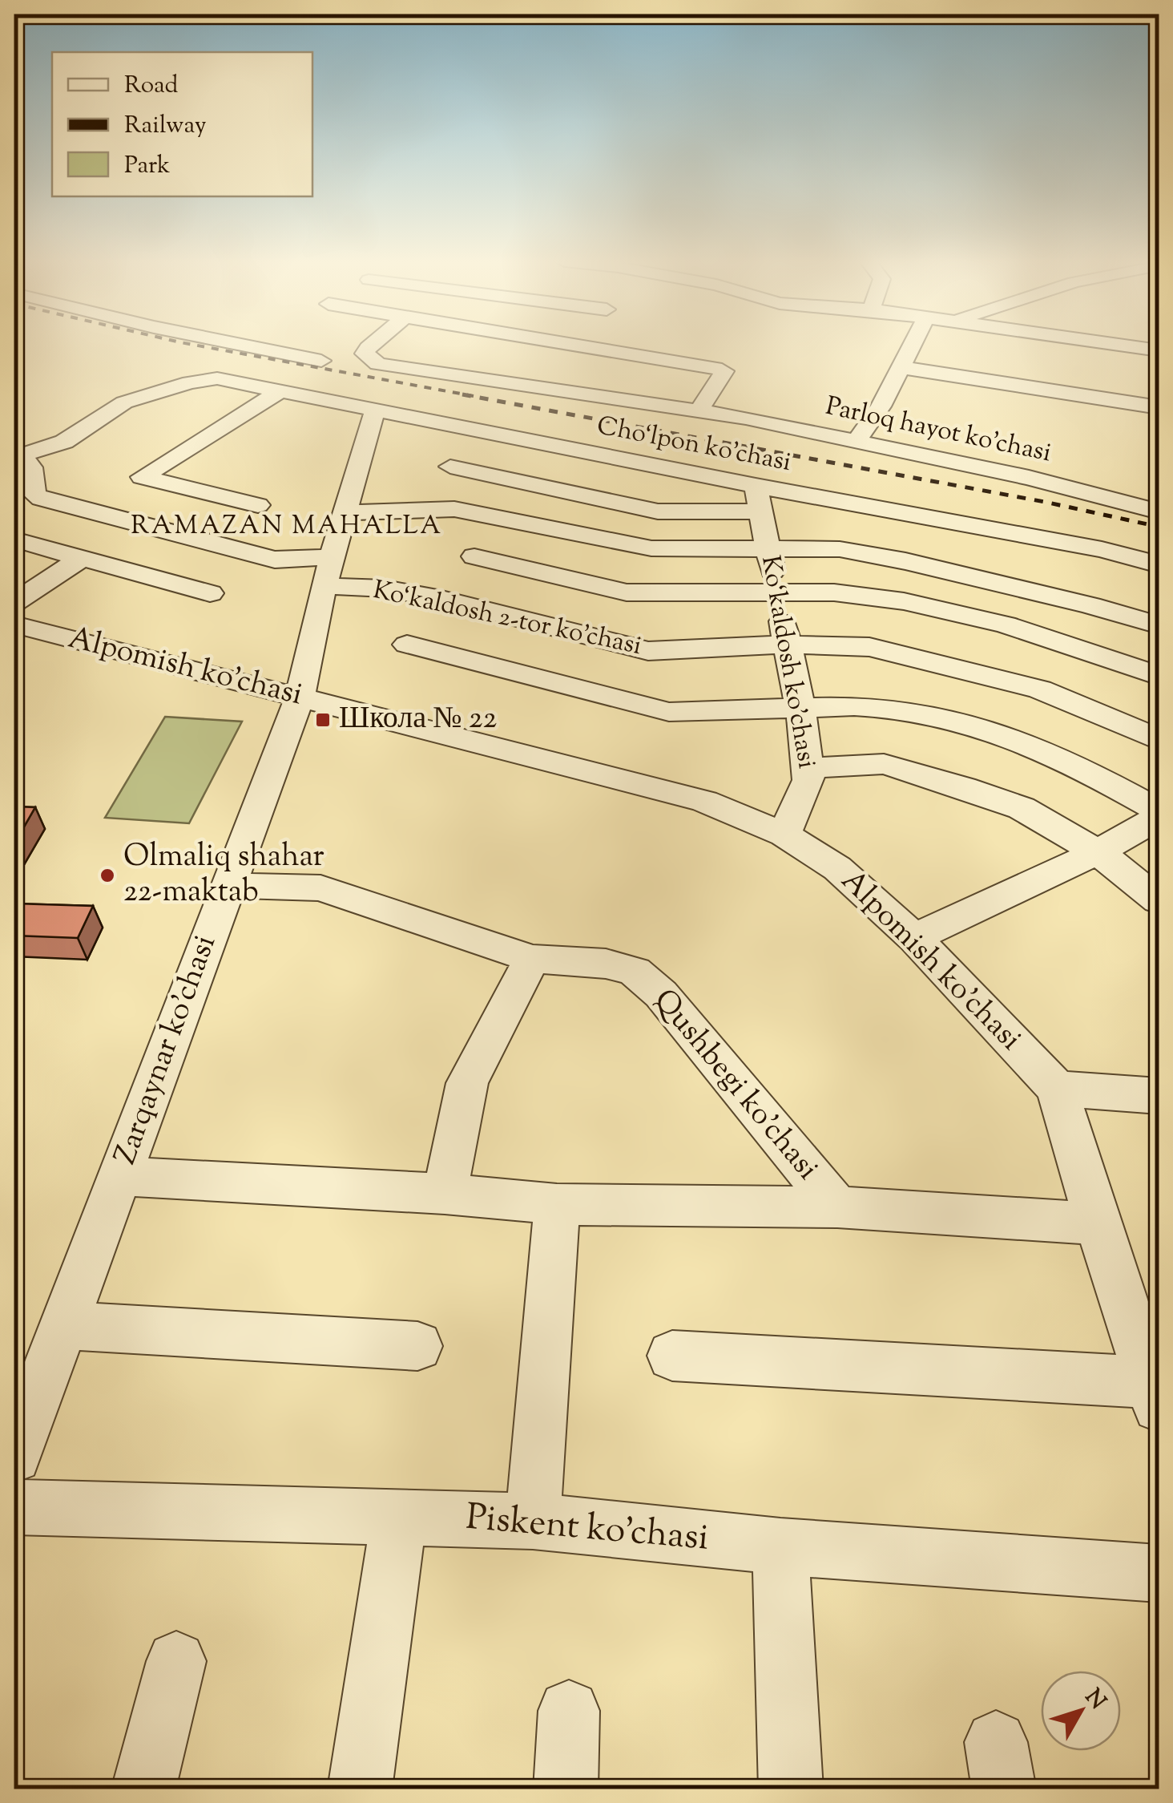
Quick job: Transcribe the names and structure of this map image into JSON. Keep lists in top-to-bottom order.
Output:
{
  "streets": {
    "street": [
      "Parloq hayot ko'chasi",
      "Cho‘lpon ko'chasi",
      "Ko‘kaldosh 2-tor ko'chasi",
      "Ko‘kaldosh ko'chasi",
      "Alpomish ko'chasi",
      "Zarqaynar ko'chasi",
      "Qushbegi ko'chasi",
      "Piskent ko'chasi"
    ]
  },
  "crossings": [
    ["Cho‘lpon ko'chasi", "Ko‘kaldosh 2-tor ko'chasi"],
    ["Cho‘lpon ko'chasi", "Ko‘kaldosh ko'chasi"],
    ["Cho‘lpon ko'chasi", "Zarqaynar ko'chasi"],
    ["Ko‘kaldosh 2-tor ko'chasi", "Ko‘kaldosh ko'chasi"],
    ["Ko‘kaldosh 2-tor ko'chasi", "Zarqaynar ko'chasi"],
    ["Ko‘kaldosh ko'chasi", "Alpomish ko'chasi"],
    ["Alpomish ko'chasi", "Zarqaynar ko'chasi"],
    ["Alpomish ko'chasi", "Qushbegi ko'chasi"],
    ["Zarqaynar ko'chasi", "Qushbegi ko'chasi"]
  ],
  "districts": ["RAMAZAN MAHALLA"],
  "places": {
    "transit": ["Школа № 22"],
    "other": ["Olmaliq shahar 22-maktab"]
  },
  "legend": ["Road", "Railway", "Park"],
  "north": "top right"
}
